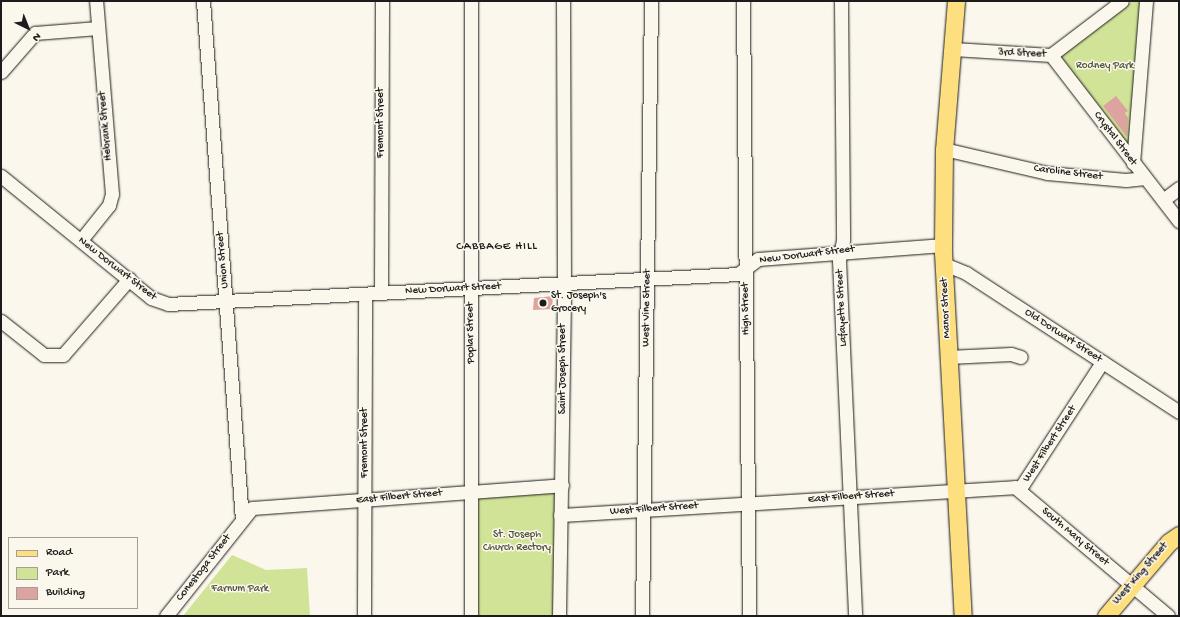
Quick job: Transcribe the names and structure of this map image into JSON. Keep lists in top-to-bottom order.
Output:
{
  "streets": {
    "main road": ["Manor Street", "West King Street"],
    "street": [
      "3rd Street",
      "Fremont Street",
      "Hebrank Street",
      "Crystal Street",
      "Caroline Street",
      "New Dorwart Street",
      "Union Street",
      "West Vine Street",
      "Lafayette Street",
      "High Street",
      "Poplar Street",
      "Old Dorwart Street",
      "Saint Joseph Street",
      "West Filbert Street",
      "East Filbert Street",
      "South Mary Street",
      "Conestoga Street"
    ]
  },
  "crossings": [
    ["3rd Street", "Crystal Street"],
    ["3rd Street", "Manor Street"],
    ["Fremont Street", "New Dorwart Street"],
    ["Fremont Street", "East Filbert Street"],
    ["Hebrank Street", "New Dorwart Street"],
    ["Crystal Street", "Caroline Street"],
    ["Caroline Street", "Manor Street"],
    ["New Dorwart Street", "Union Street"],
    ["New Dorwart Street", "West Vine Street"],
    ["New Dorwart Street", "Lafayette Street"],
    ["New Dorwart Street", "Manor Street"],
    ["New Dorwart Street", "High Street"],
    ["New Dorwart Street", "Poplar Street"],
    ["New Dorwart Street", "Saint Joseph Street"],
    ["Union Street", "East Filbert Street"],
    ["Union Street", "Conestoga Street"],
    ["West Vine Street", "West Filbert Street"],
    ["Lafayette Street", "East Filbert Street"],
    ["Manor Street", "Old Dorwart Street"],
    ["Manor Street", "West Filbert Street"],
    ["Manor Street", "East Filbert Street"],
    ["High Street", "West Filbert Street"],
    ["High Street", "East Filbert Street"],
    ["Poplar Street", "East Filbert Street"],
    ["Old Dorwart Street", "West Filbert Street"],
    ["Saint Joseph Street", "West Filbert Street"],
    ["Saint Joseph Street", "East Filbert Street"],
    ["West Filbert Street", "East Filbert Street"],
    ["West Filbert Street", "South Mary Street"],
    ["East Filbert Street", "Conestoga Street"],
    ["South Mary Street", "West King Street"]
  ],
  "districts": ["CABBAGE HILL"],
  "parks": ["Rodney Park", "St. Joseph Church Rectory", "Farnum Park"],
  "places": ["St. Joseph's Grocery"],
  "legend": ["Road", "Park", "Building"],
  "north": "bottom right"
}
